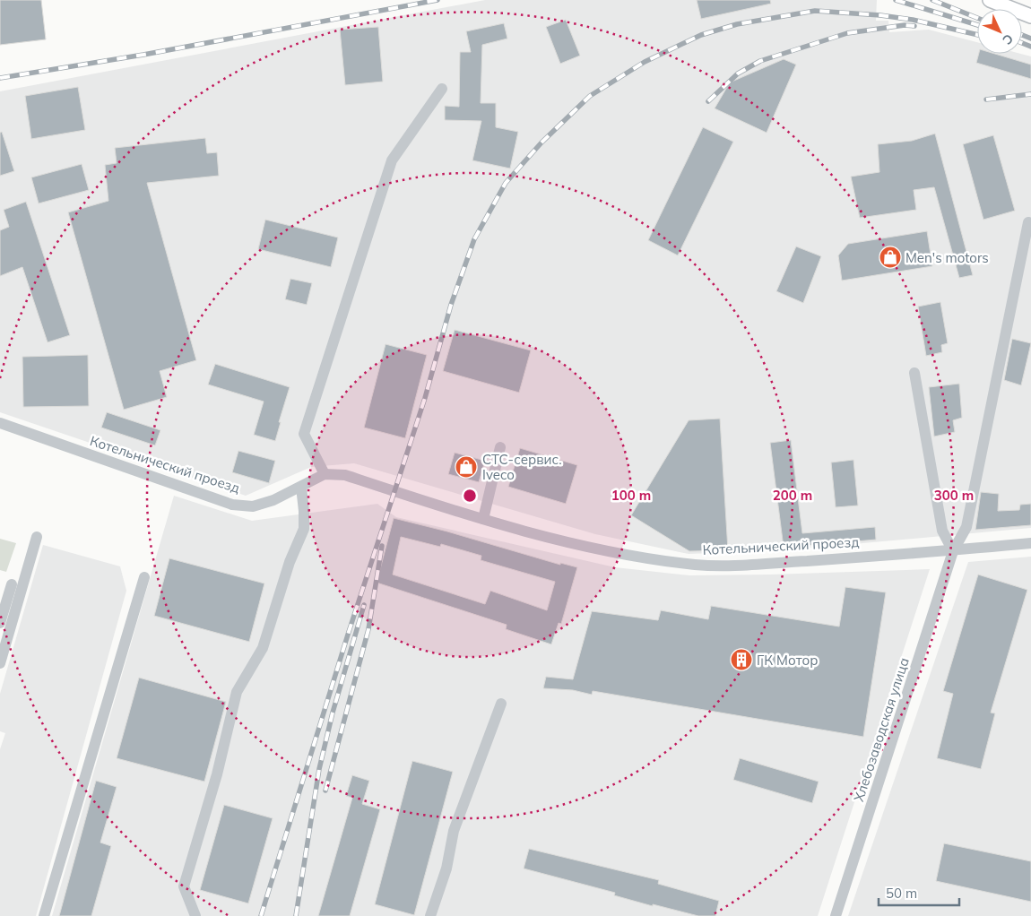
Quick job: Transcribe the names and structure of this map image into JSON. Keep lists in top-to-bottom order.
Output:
{
  "streets": {
    "street": ["Котельнический проезд", "Хлебозаводская улица"]
  },
  "crossings": [
    ["Котельнический проезд", "Хлебозаводская улица"]
  ],
  "places": {
    "shop": ["Men's motors", "СТС-сервис. Iveco"],
    "building": ["ГК Мотор"]
  },
  "scale_bar": "50 m",
  "north": "bottom right",
  "rings": ["100 m", "200 m", "300 m"]
}
